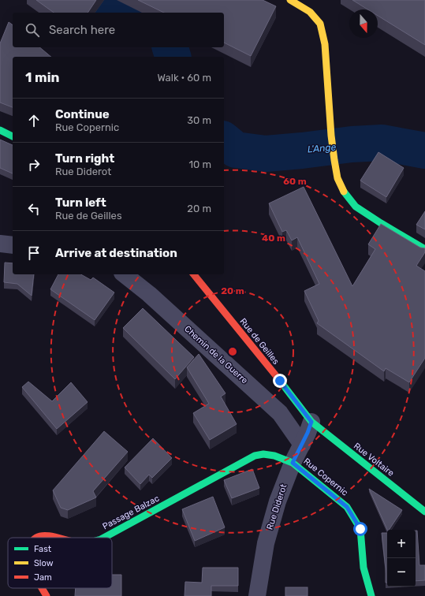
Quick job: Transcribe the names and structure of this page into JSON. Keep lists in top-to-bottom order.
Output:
{
  "streets": {
    "street": [
      "Rue de Geilles",
      "Chemin de la Guerre",
      "Rue Voltaire",
      "Rue Copernic",
      "Rue Diderot",
      "Passage Balzac"
    ]
  },
  "crossings": [
    ["Rue de Geilles", "Rue Voltaire"],
    ["Rue de Geilles", "Rue Diderot"],
    ["Chemin de la Guerre", "Rue Diderot"],
    ["Rue Voltaire", "Rue Diderot"],
    ["Rue Copernic", "Rue Diderot"],
    ["Rue Copernic", "Passage Balzac"],
    ["Rue Diderot", "Passage Balzac"]
  ],
  "water": ["L'Ange"],
  "legend": ["Fast", "Slow", "Jam"],
  "north": "bottom",
  "page": {
    "search": "Search here",
    "heading": ["1 min", "Walk · 60 m"],
    "list": [
      ["Continue", "Rue Copernic", "30 m"],
      ["Turn right", "Rue Diderot", "10 m"],
      ["Turn left", "Rue de Geilles", "20 m"],
      "Arrive at destination"
    ],
    "map_buttons": ["+", "−"]
  },
  "rings": ["60 m", "40 m", "20 m"]
}
